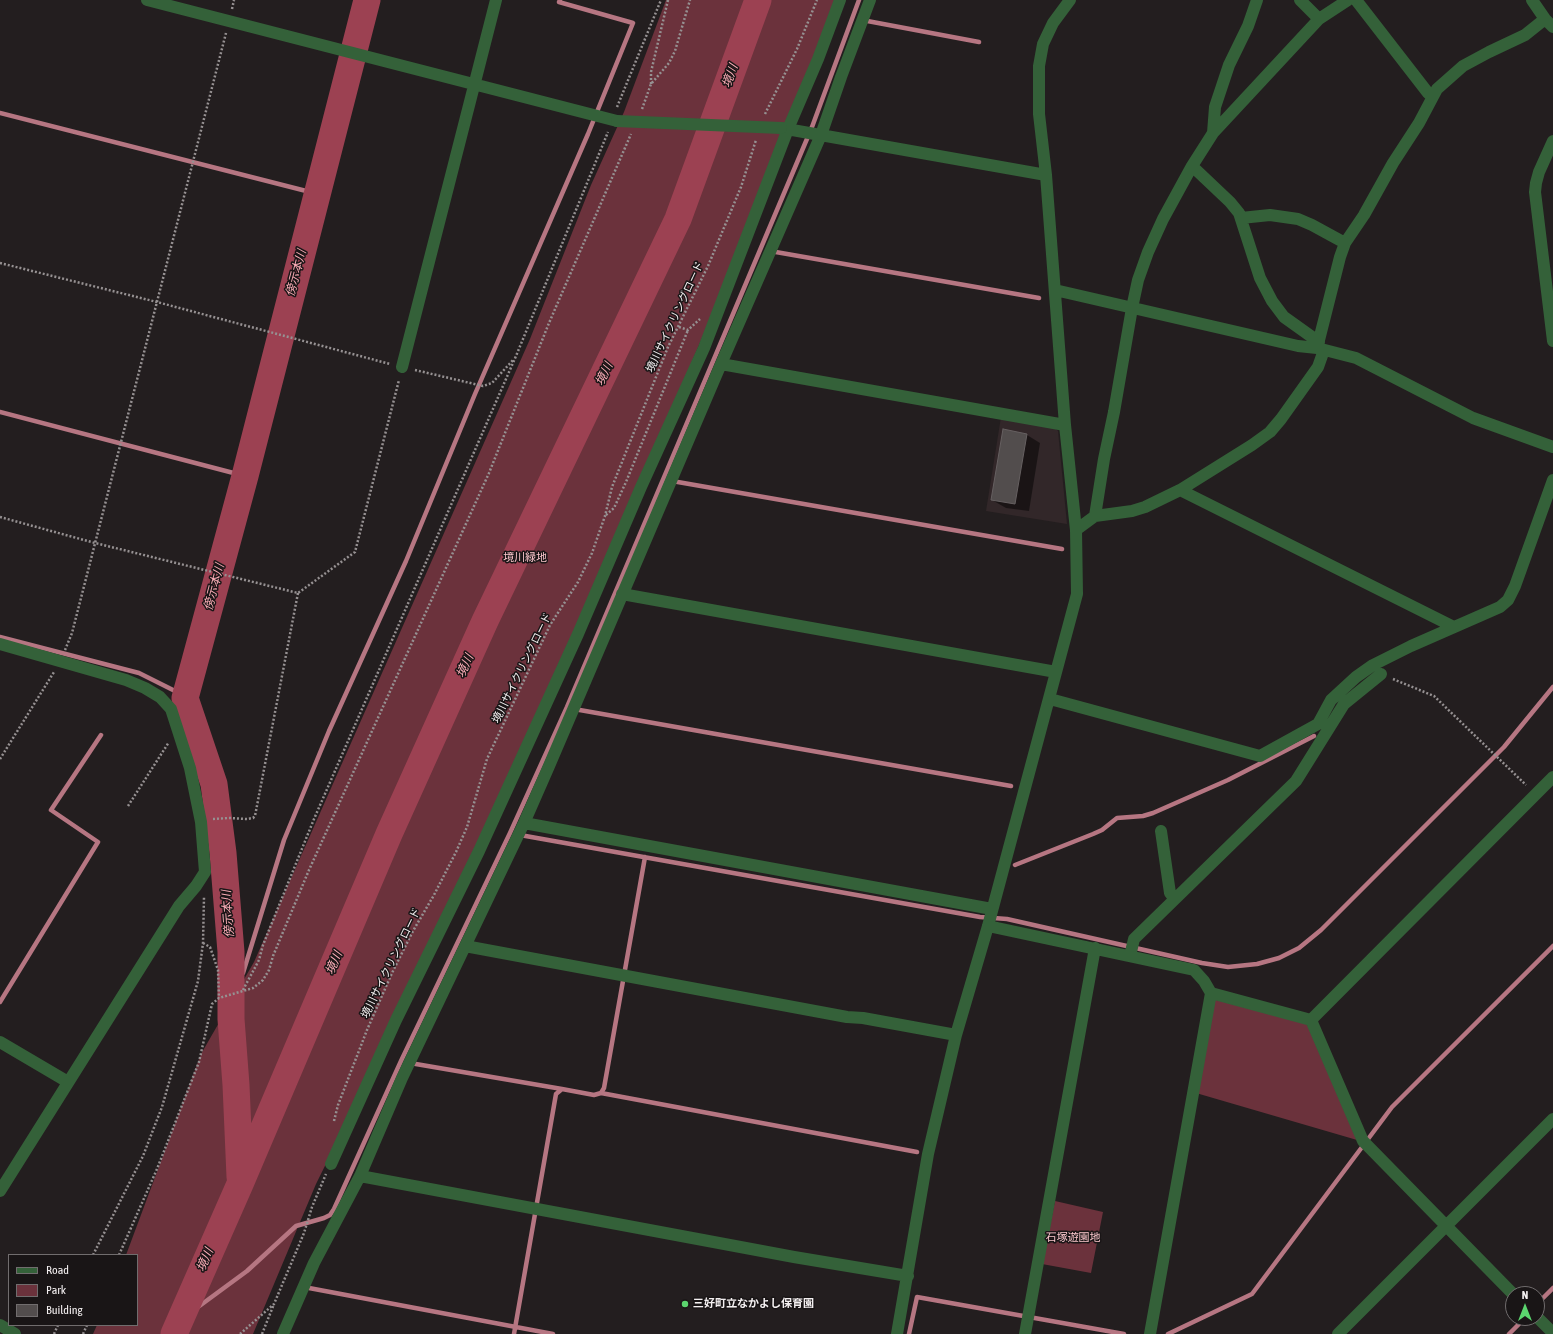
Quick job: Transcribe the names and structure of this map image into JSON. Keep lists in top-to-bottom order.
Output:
{
  "streets": {
    "path": ["境川サイクリングロード"]
  },
  "water": ["境川", "傍示本川"],
  "parks": ["境川緑地", "石塚遊園地"],
  "places": ["三好町立なかよし保育園"],
  "legend": ["Road", "Park", "Building"],
  "north": "top"
}
